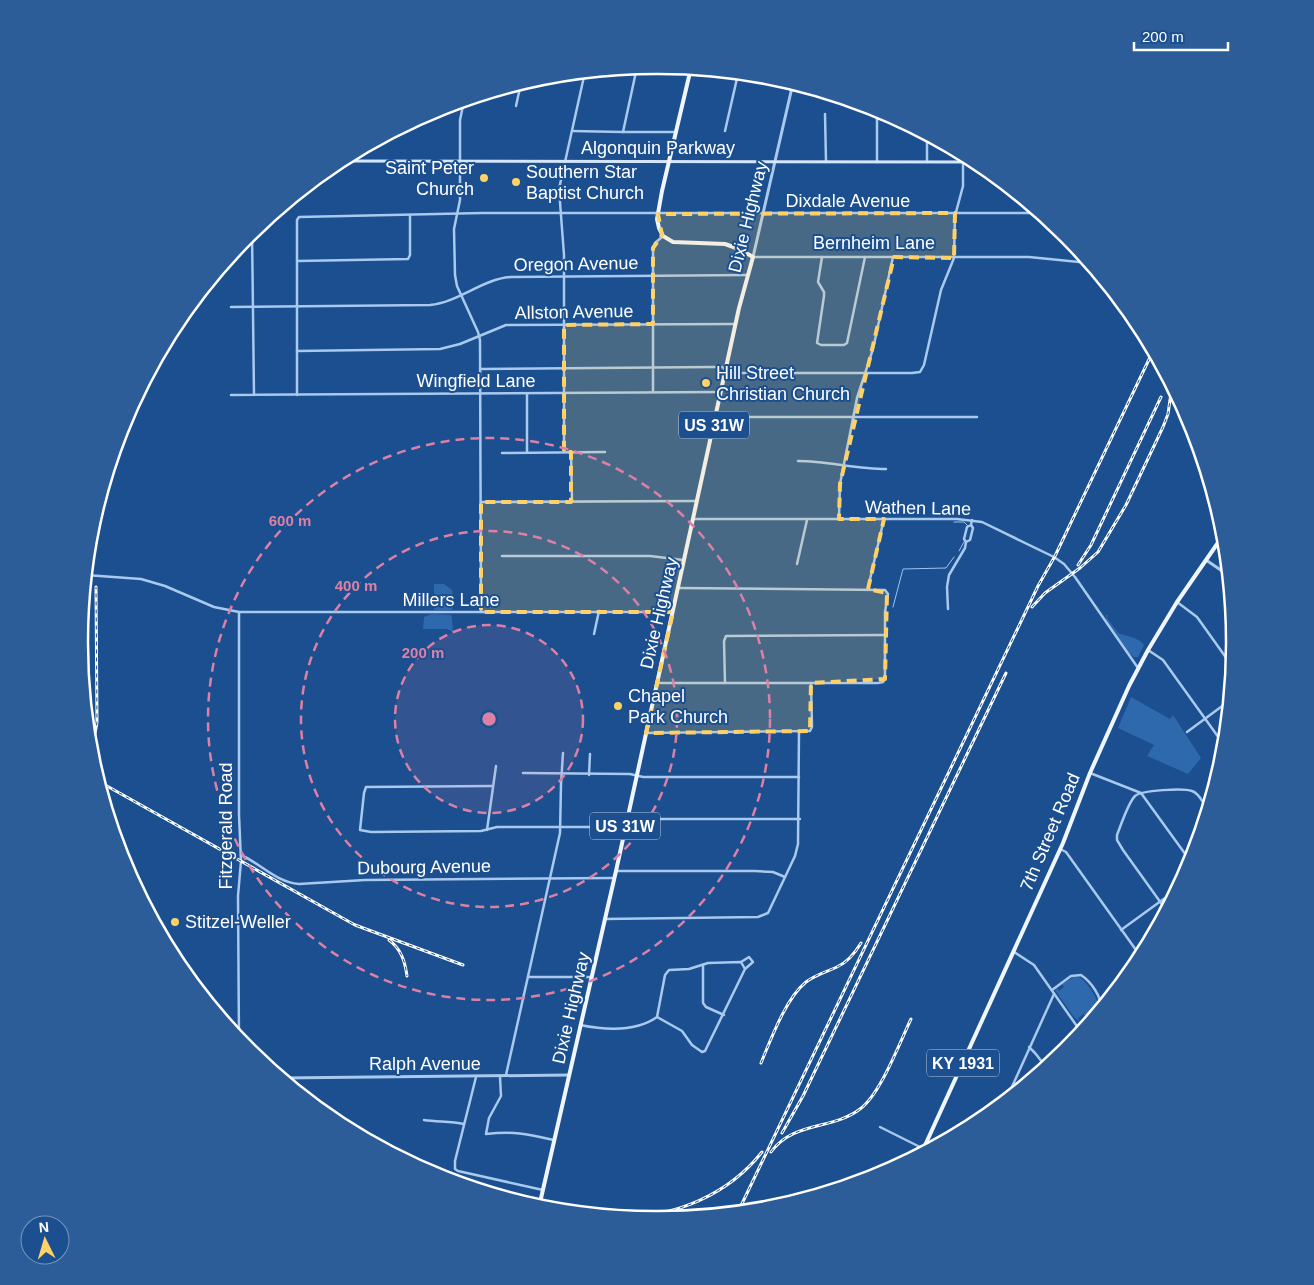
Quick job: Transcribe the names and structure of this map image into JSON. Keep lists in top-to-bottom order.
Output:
{
  "streets": {
    "main road": [
      "Algonquin Parkway",
      "Dixie Highway",
      "Bernheim Lane",
      "US 31W",
      "7th Street Road",
      "KY 1931"
    ],
    "street": [
      "Dixdale Avenue",
      "Oregon Avenue",
      "Allston Avenue",
      "Wingfield Lane",
      "Wathen Lane",
      "Millers Lane",
      "Fitzgerald Road",
      "Dubourg Avenue",
      "Ralph Avenue"
    ]
  },
  "crossings": [
    ["Algonquin Parkway", "Dixie Highway"],
    ["Dixdale Avenue", "Dixie Highway"],
    ["Dixie Highway", "Bernheim Lane"],
    ["Dixie Highway", "Oregon Avenue"],
    ["Dixie Highway", "Allston Avenue"],
    ["Dixie Highway", "Wingfield Lane"],
    ["Dixie Highway", "Wathen Lane"],
    ["Dixie Highway", "Millers Lane"],
    ["Dixie Highway", "Dubourg Avenue"],
    ["Dixie Highway", "Ralph Avenue"],
    ["Wathen Lane", "7th Street Road"],
    ["Millers Lane", "Fitzgerald Road"],
    ["Fitzgerald Road", "Dubourg Avenue"]
  ],
  "places": [
    "Saint Peter Church",
    "Southern Star Baptist Church",
    "Hill Street Christian Church",
    "Chapel Park Church",
    "Stitzel-Weller"
  ],
  "scale_bar": "200 m",
  "north": "top",
  "rings": ["600 m", "400 m", "200 m"]
}
